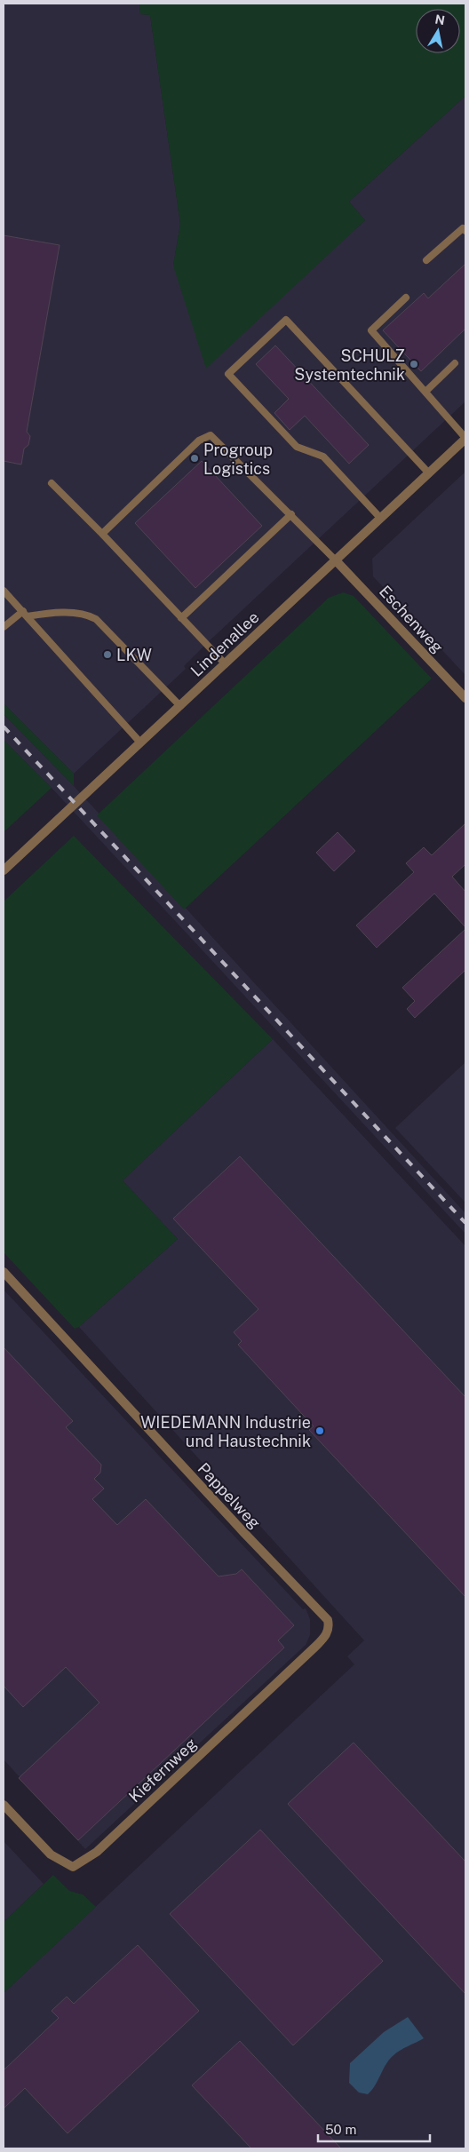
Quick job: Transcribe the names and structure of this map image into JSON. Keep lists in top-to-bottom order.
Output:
{
  "streets": {
    "street": [
      "Eschenweg",
      "Lindenallee",
      "Pappelweg",
      "Kiefernweg"
    ]
  },
  "crossings": [
    ["Eschenweg", "Lindenallee"],
    ["Pappelweg", "Kiefernweg"]
  ],
  "places": [
    "SCHULZ Systemtechnik",
    "Progroup Logistics",
    "LKW",
    "WIEDEMANN Industrie und Haustechnik"
  ],
  "scale_bar": "50 m",
  "north": "top"
}
